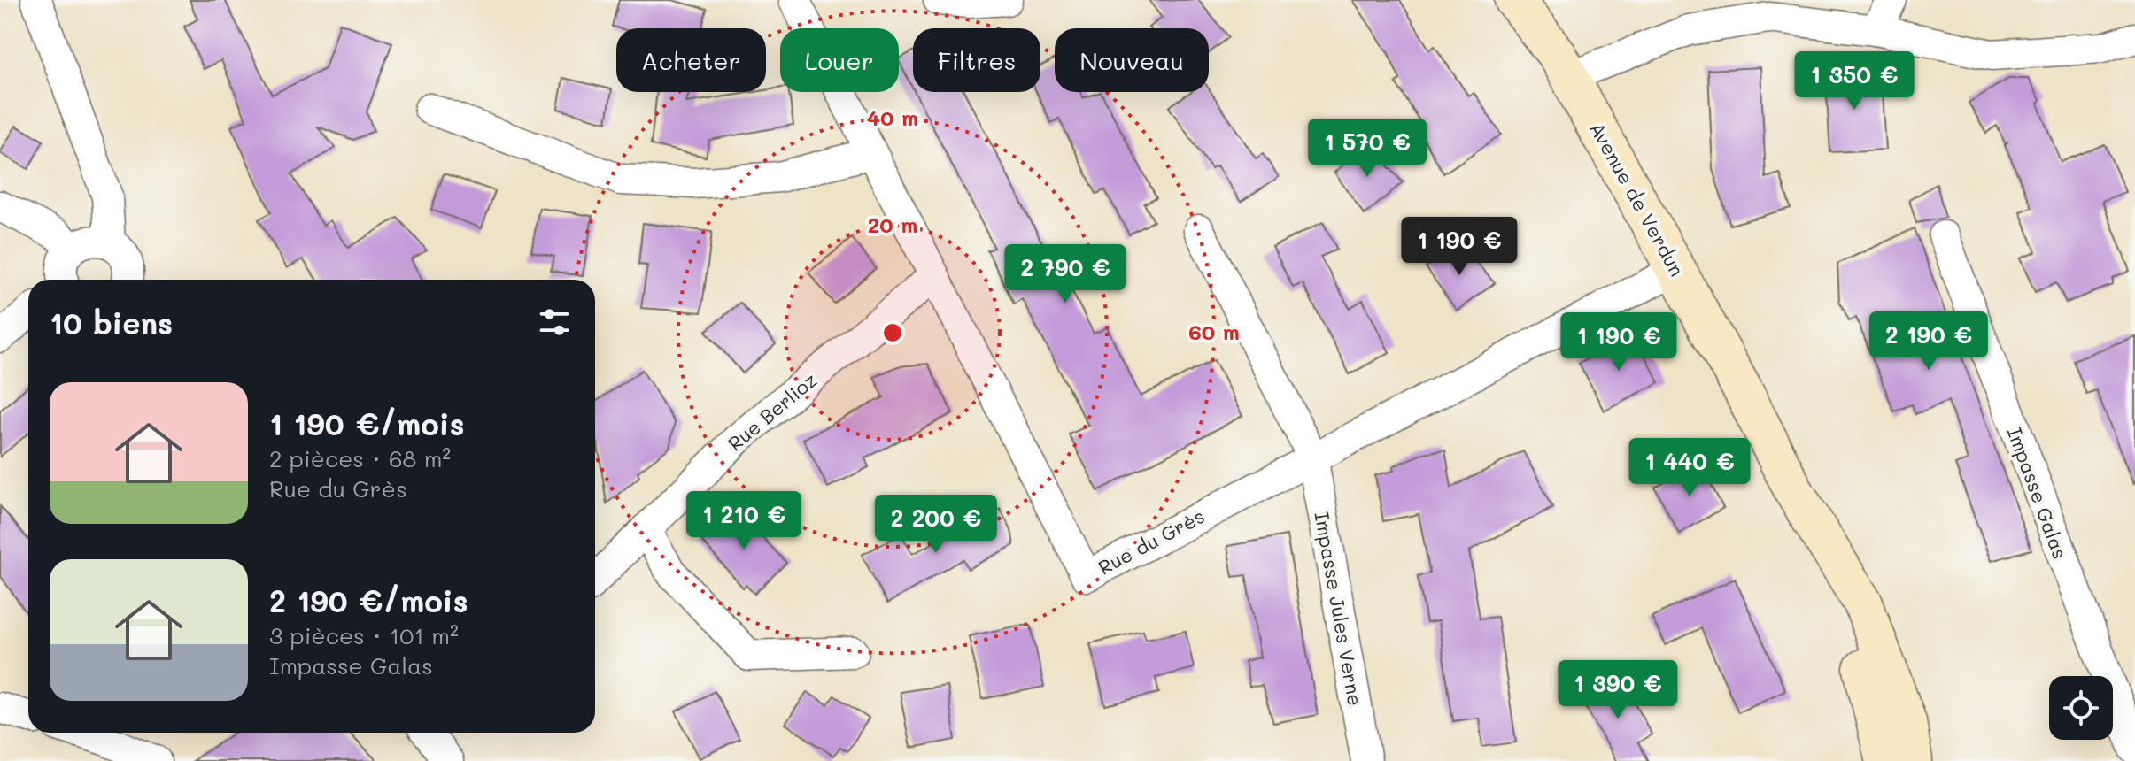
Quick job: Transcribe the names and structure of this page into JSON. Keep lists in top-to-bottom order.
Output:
{
  "streets": {
    "main road": ["Avenue de Verdun"],
    "street": [
      "Rue Berlioz",
      "Impasse Galas",
      "Rue du Grès",
      "Impasse Jules Verne"
    ]
  },
  "crossings": [
    ["Avenue de Verdun", "Rue du Grès"],
    ["Rue Berlioz", "Rue du Grès"],
    ["Rue du Grès", "Impasse Jules Verne"]
  ],
  "page": {
    "chip": [
      "Acheter",
      "Louer",
      "Filtres",
      "Nouveau"
    ],
    "price": [
      "1 350 €",
      "1 570 €",
      "1 190 €",
      "2 790 €",
      "2 190 €",
      "1 190 €",
      "1 440 €",
      "1 210 €",
      "2 200 €",
      "1 390 €"
    ],
    "heading": "10 biens",
    "list": [
      {
        "name": "1 190 €/mois",
        "note": "2 pièces · 68 m² · Rue du Grès"
      },
      {
        "name": "2 190 €/mois",
        "note": "3 pièces · 101 m² · Impasse Galas"
      }
    ]
  },
  "rings": ["40 m", "20 m", "60 m"]
}
